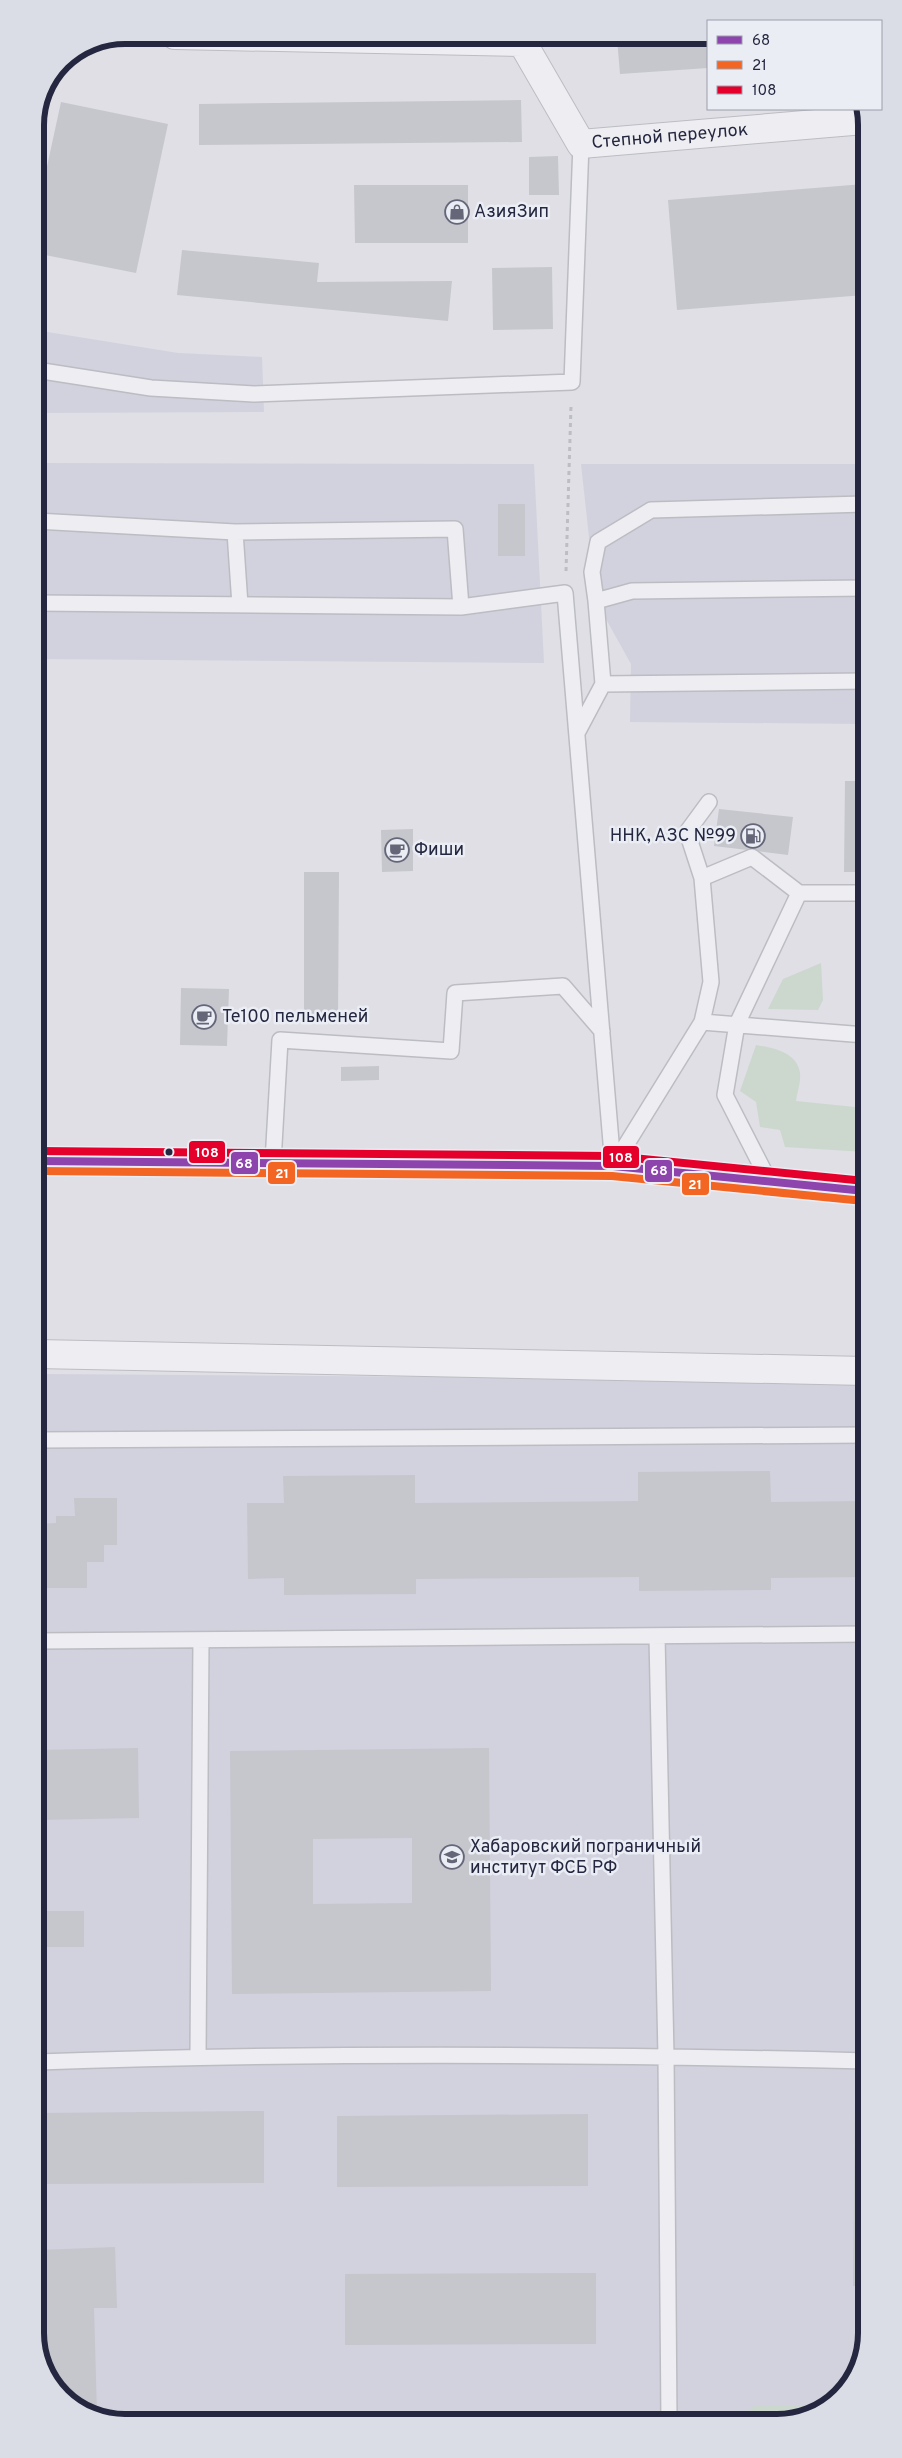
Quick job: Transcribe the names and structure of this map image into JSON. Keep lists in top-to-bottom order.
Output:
{
  "streets": {
    "street": ["Степной переулок"]
  },
  "places": {
    "shop": ["АзияЗип"],
    "fuel station": ["ННК, АЗС №99"],
    "cafe": ["Фиши", "Те100 пельменей"],
    "school or university": ["Хабаровский пограничный институт ФСБ РФ"]
  },
  "lines": ["transit line 108", "transit line 68", "transit line 21"],
  "legend": ["68", "21", "108"]
}
